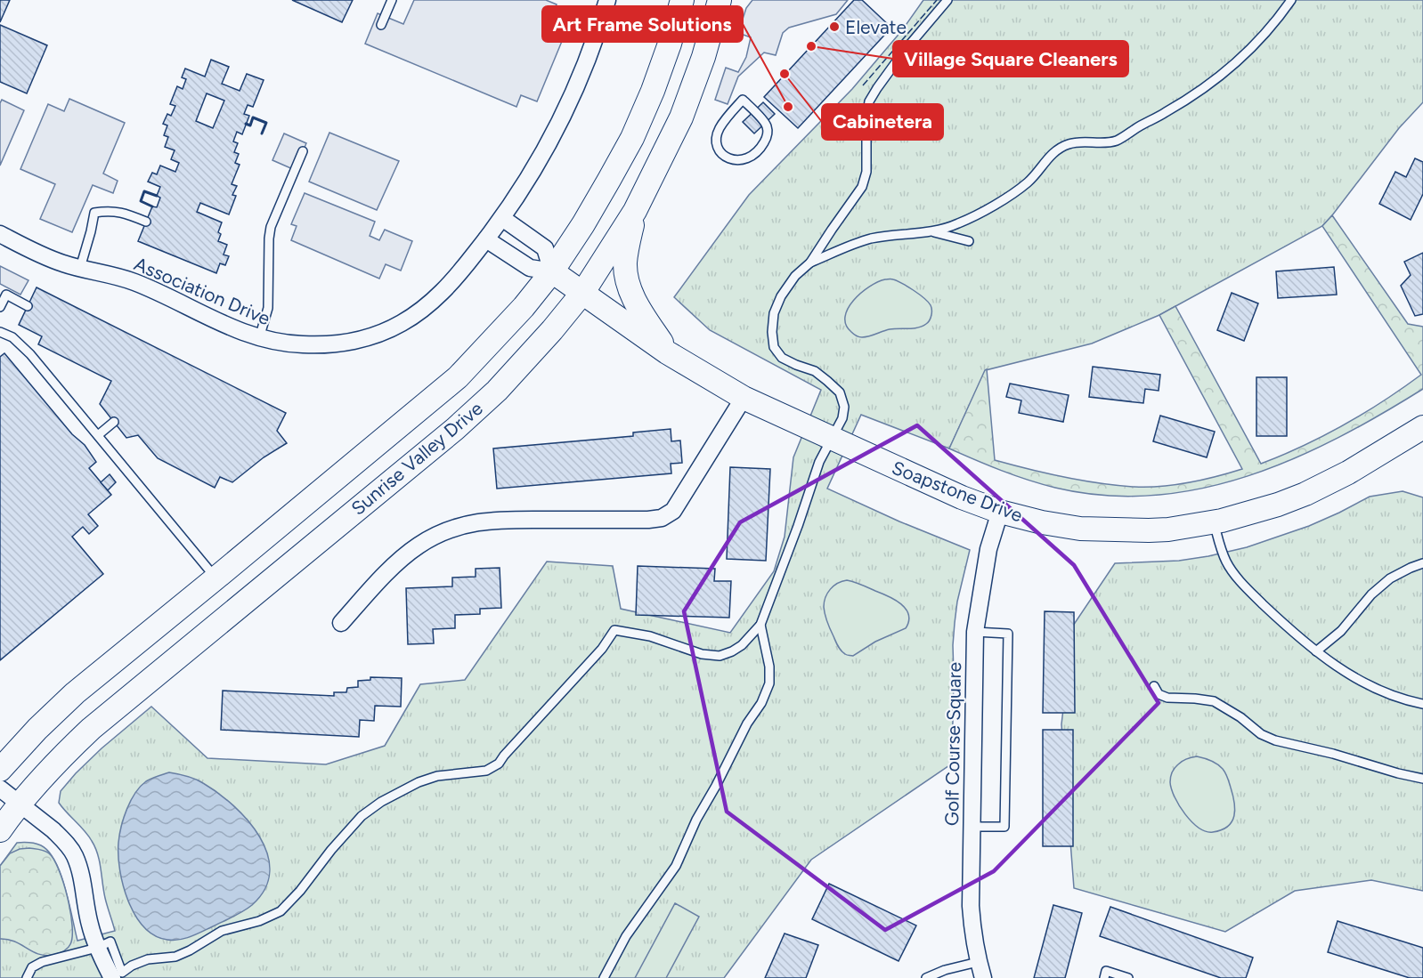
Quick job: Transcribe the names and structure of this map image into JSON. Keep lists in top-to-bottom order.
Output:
{
  "streets": {
    "main road": ["Sunrise Valley Drive", "Soapstone Drive"],
    "street": ["Association Drive", "Golf Course Square"]
  },
  "crossings": [
    ["Sunrise Valley Drive", "Soapstone Drive"],
    ["Soapstone Drive", "Golf Course Square"]
  ],
  "places": [
    "Elevate",
    "Village Square Cleaners",
    "Cabinetera",
    "Art Frame Solutions"
  ]
}
